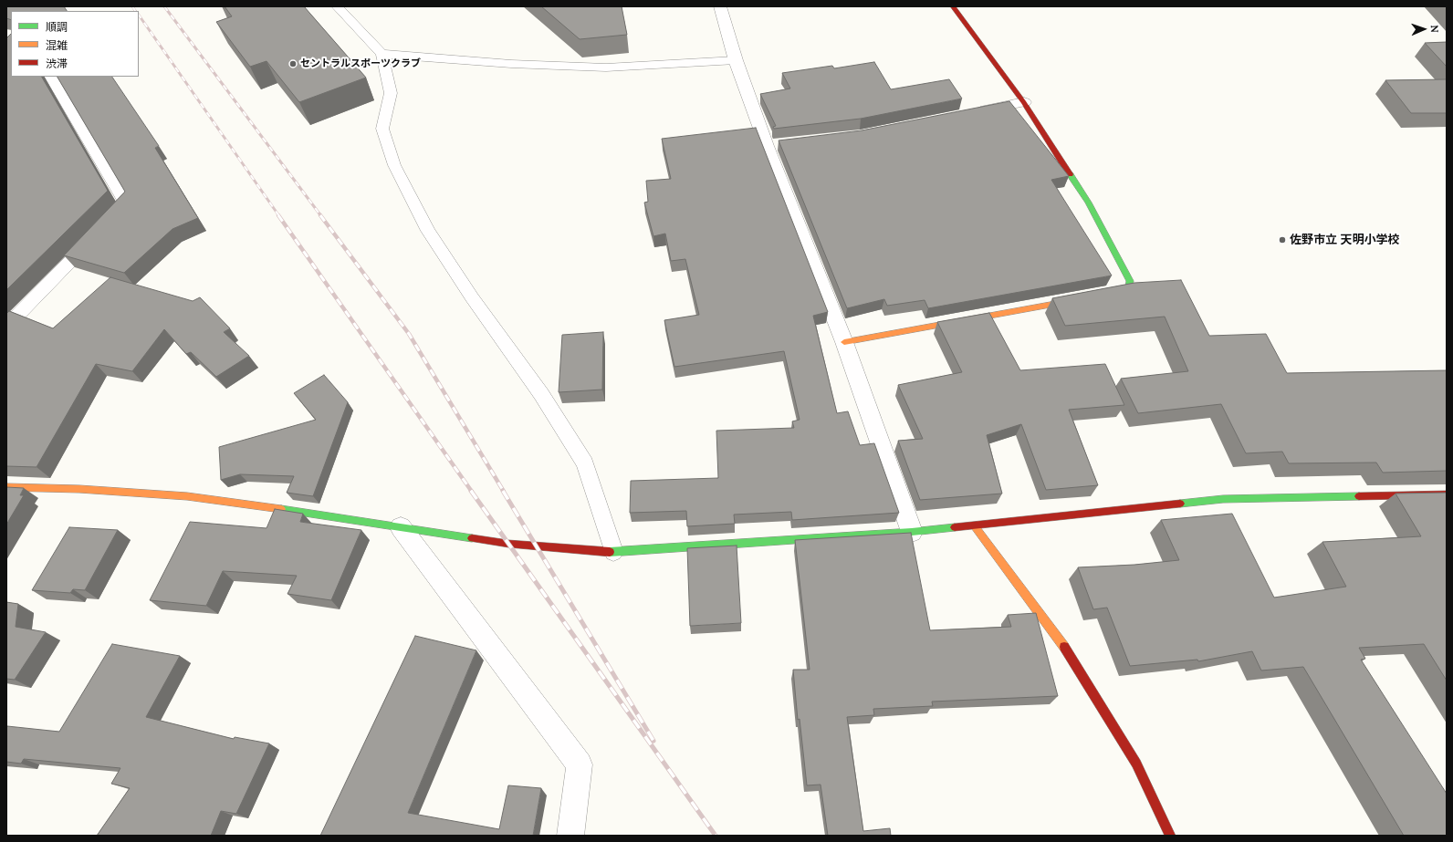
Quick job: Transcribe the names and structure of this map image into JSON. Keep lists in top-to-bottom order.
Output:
{
  "places": ["セントラルスポーツクラブ", "佐野市立 天明小学校"],
  "legend": ["順調", "混雑", "渋滞"],
  "north": "right"
}
